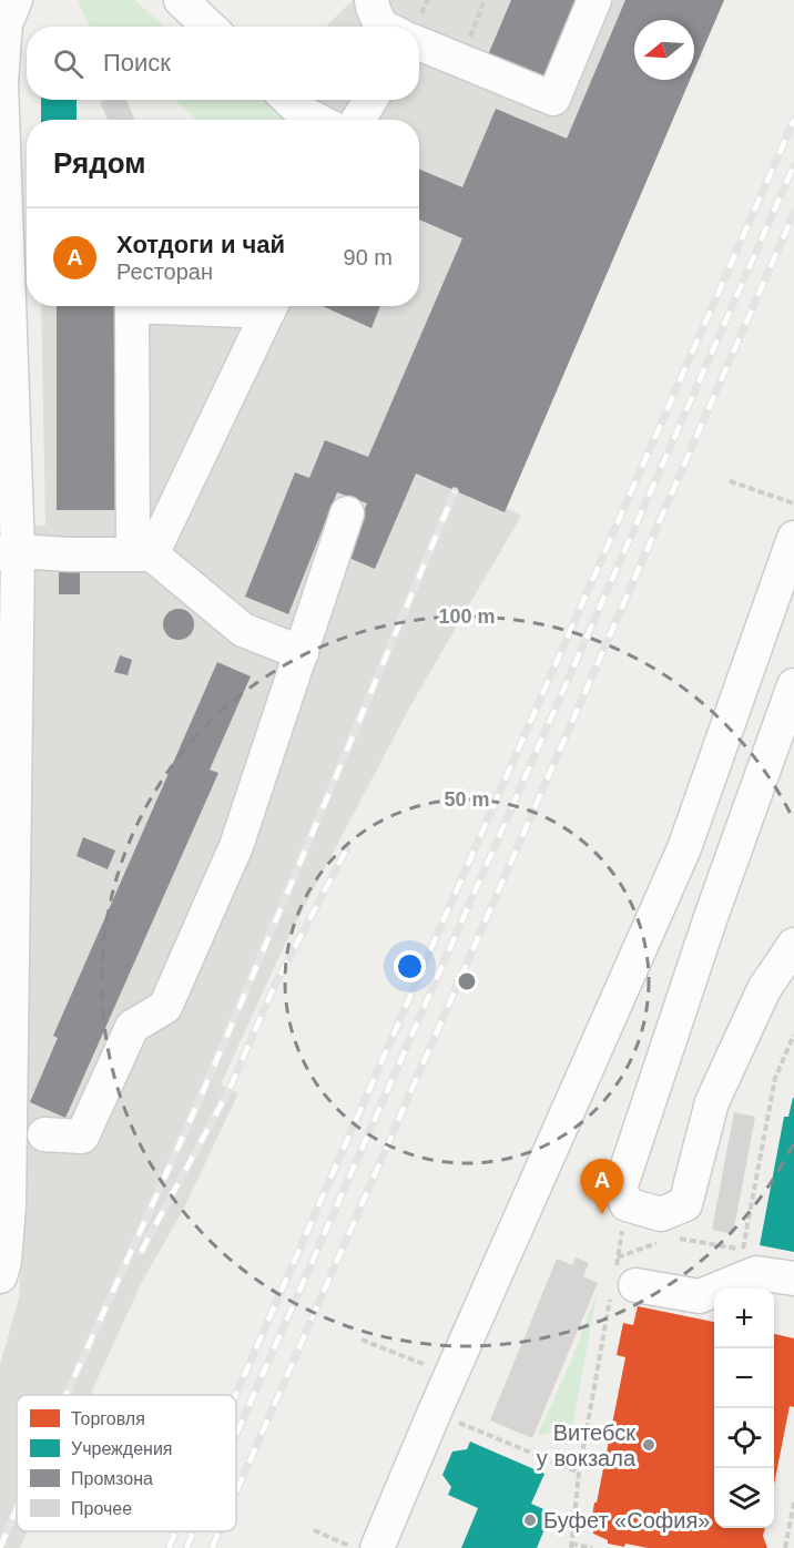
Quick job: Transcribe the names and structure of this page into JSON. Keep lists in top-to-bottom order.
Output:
{
  "places": ["Витебск у вокзала", "Буфет «София»"],
  "legend": [
    "Торговля",
    "Учреждения",
    "Промзона",
    "Прочее"
  ],
  "north": "left",
  "page": {
    "search": "Поиск",
    "heading": "Рядом",
    "list": [
      {
        "mark": "A",
        "name": "Хотдоги и чай",
        "note": "Ресторан",
        "value": "90 m"
      }
    ],
    "pins": "A",
    "map_buttons": ["+", "−"]
  },
  "rings": ["100 m", "50 m"]
}
